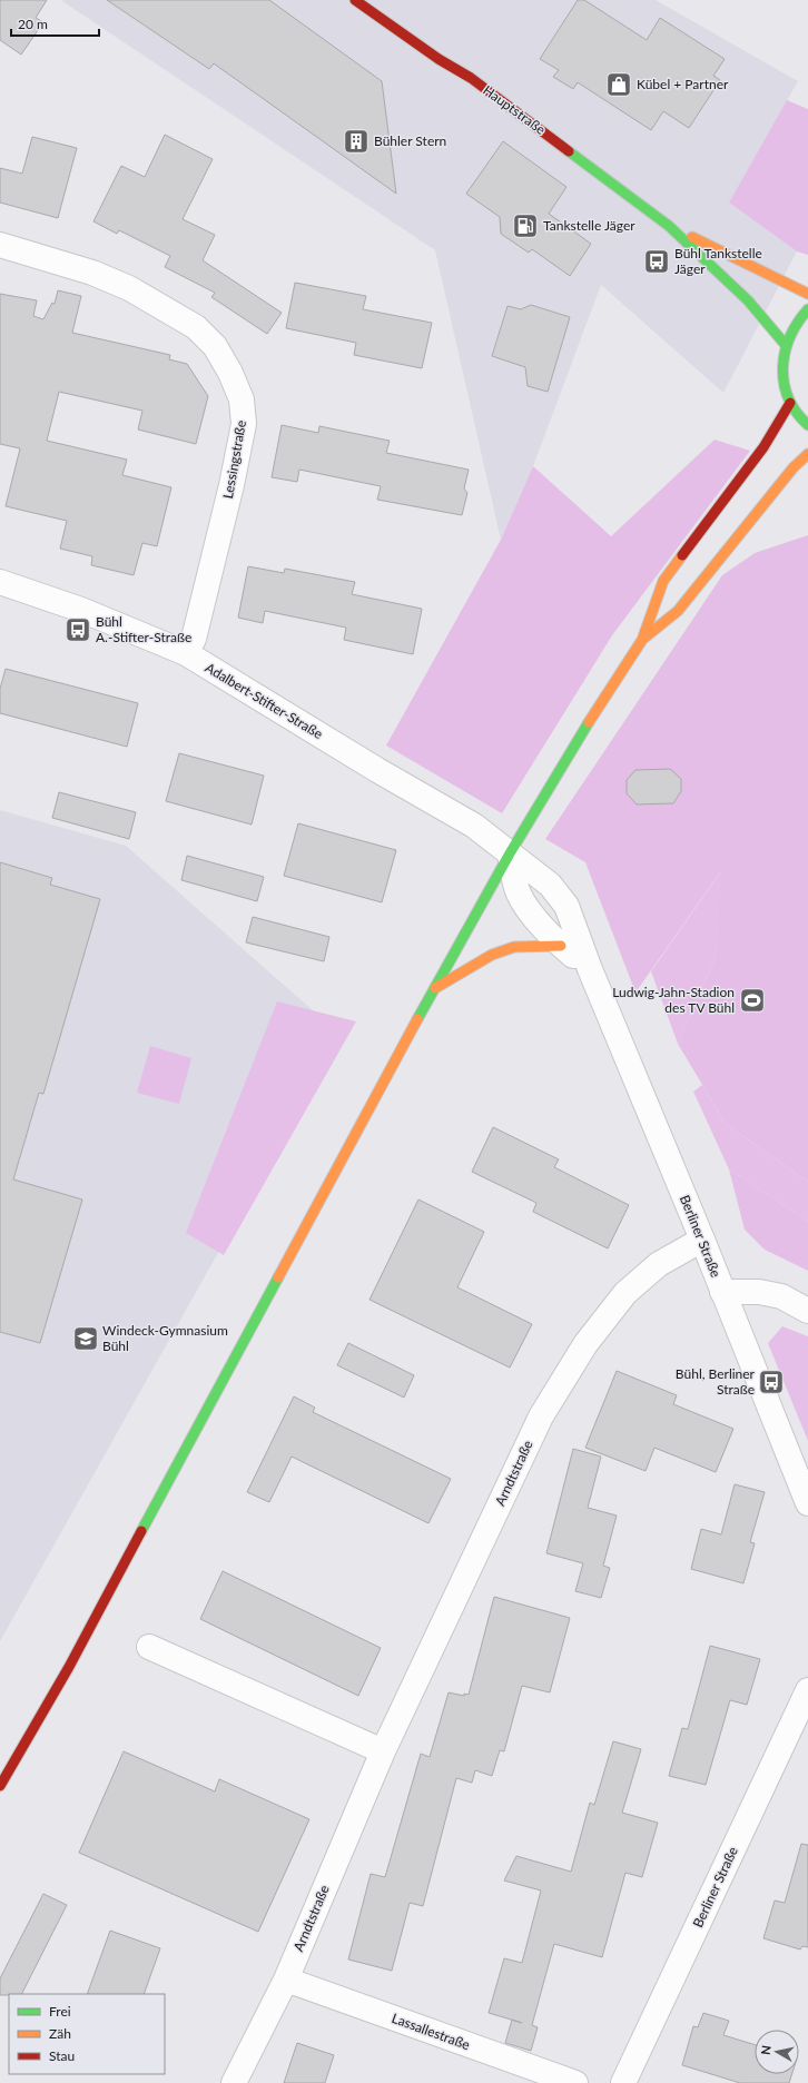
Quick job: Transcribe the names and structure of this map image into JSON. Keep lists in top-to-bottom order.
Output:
{
  "streets": {
    "street": [
      "Hauptstraße",
      "Lessingstraße",
      "Adalbert-Stifter-Straße",
      "Berliner Straße",
      "Arndtstraße",
      "Lassallestraße"
    ]
  },
  "crossings": [
    ["Lessingstraße", "Adalbert-Stifter-Straße"],
    ["Adalbert-Stifter-Straße", "Berliner Straße"],
    ["Berliner Straße", "Arndtstraße"],
    ["Arndtstraße", "Lassallestraße"]
  ],
  "places": {
    "shop": ["Kübel + Partner"],
    "building": ["Bühler Stern"],
    "fuel station": ["Tankstelle Jäger"],
    "bus stop": ["Bühl Tankstelle Jäger", "Bühl A.-Stifter-Straße", "Bühl, Berliner Straße"],
    "sports": ["Ludwig-Jahn-Stadion des TV Bühl"],
    "school or university": ["Windeck-Gymnasium Bühl"]
  },
  "legend": ["Frei", "Zäh", "Stau"],
  "scale_bar": "20 m",
  "north": "left"
}
